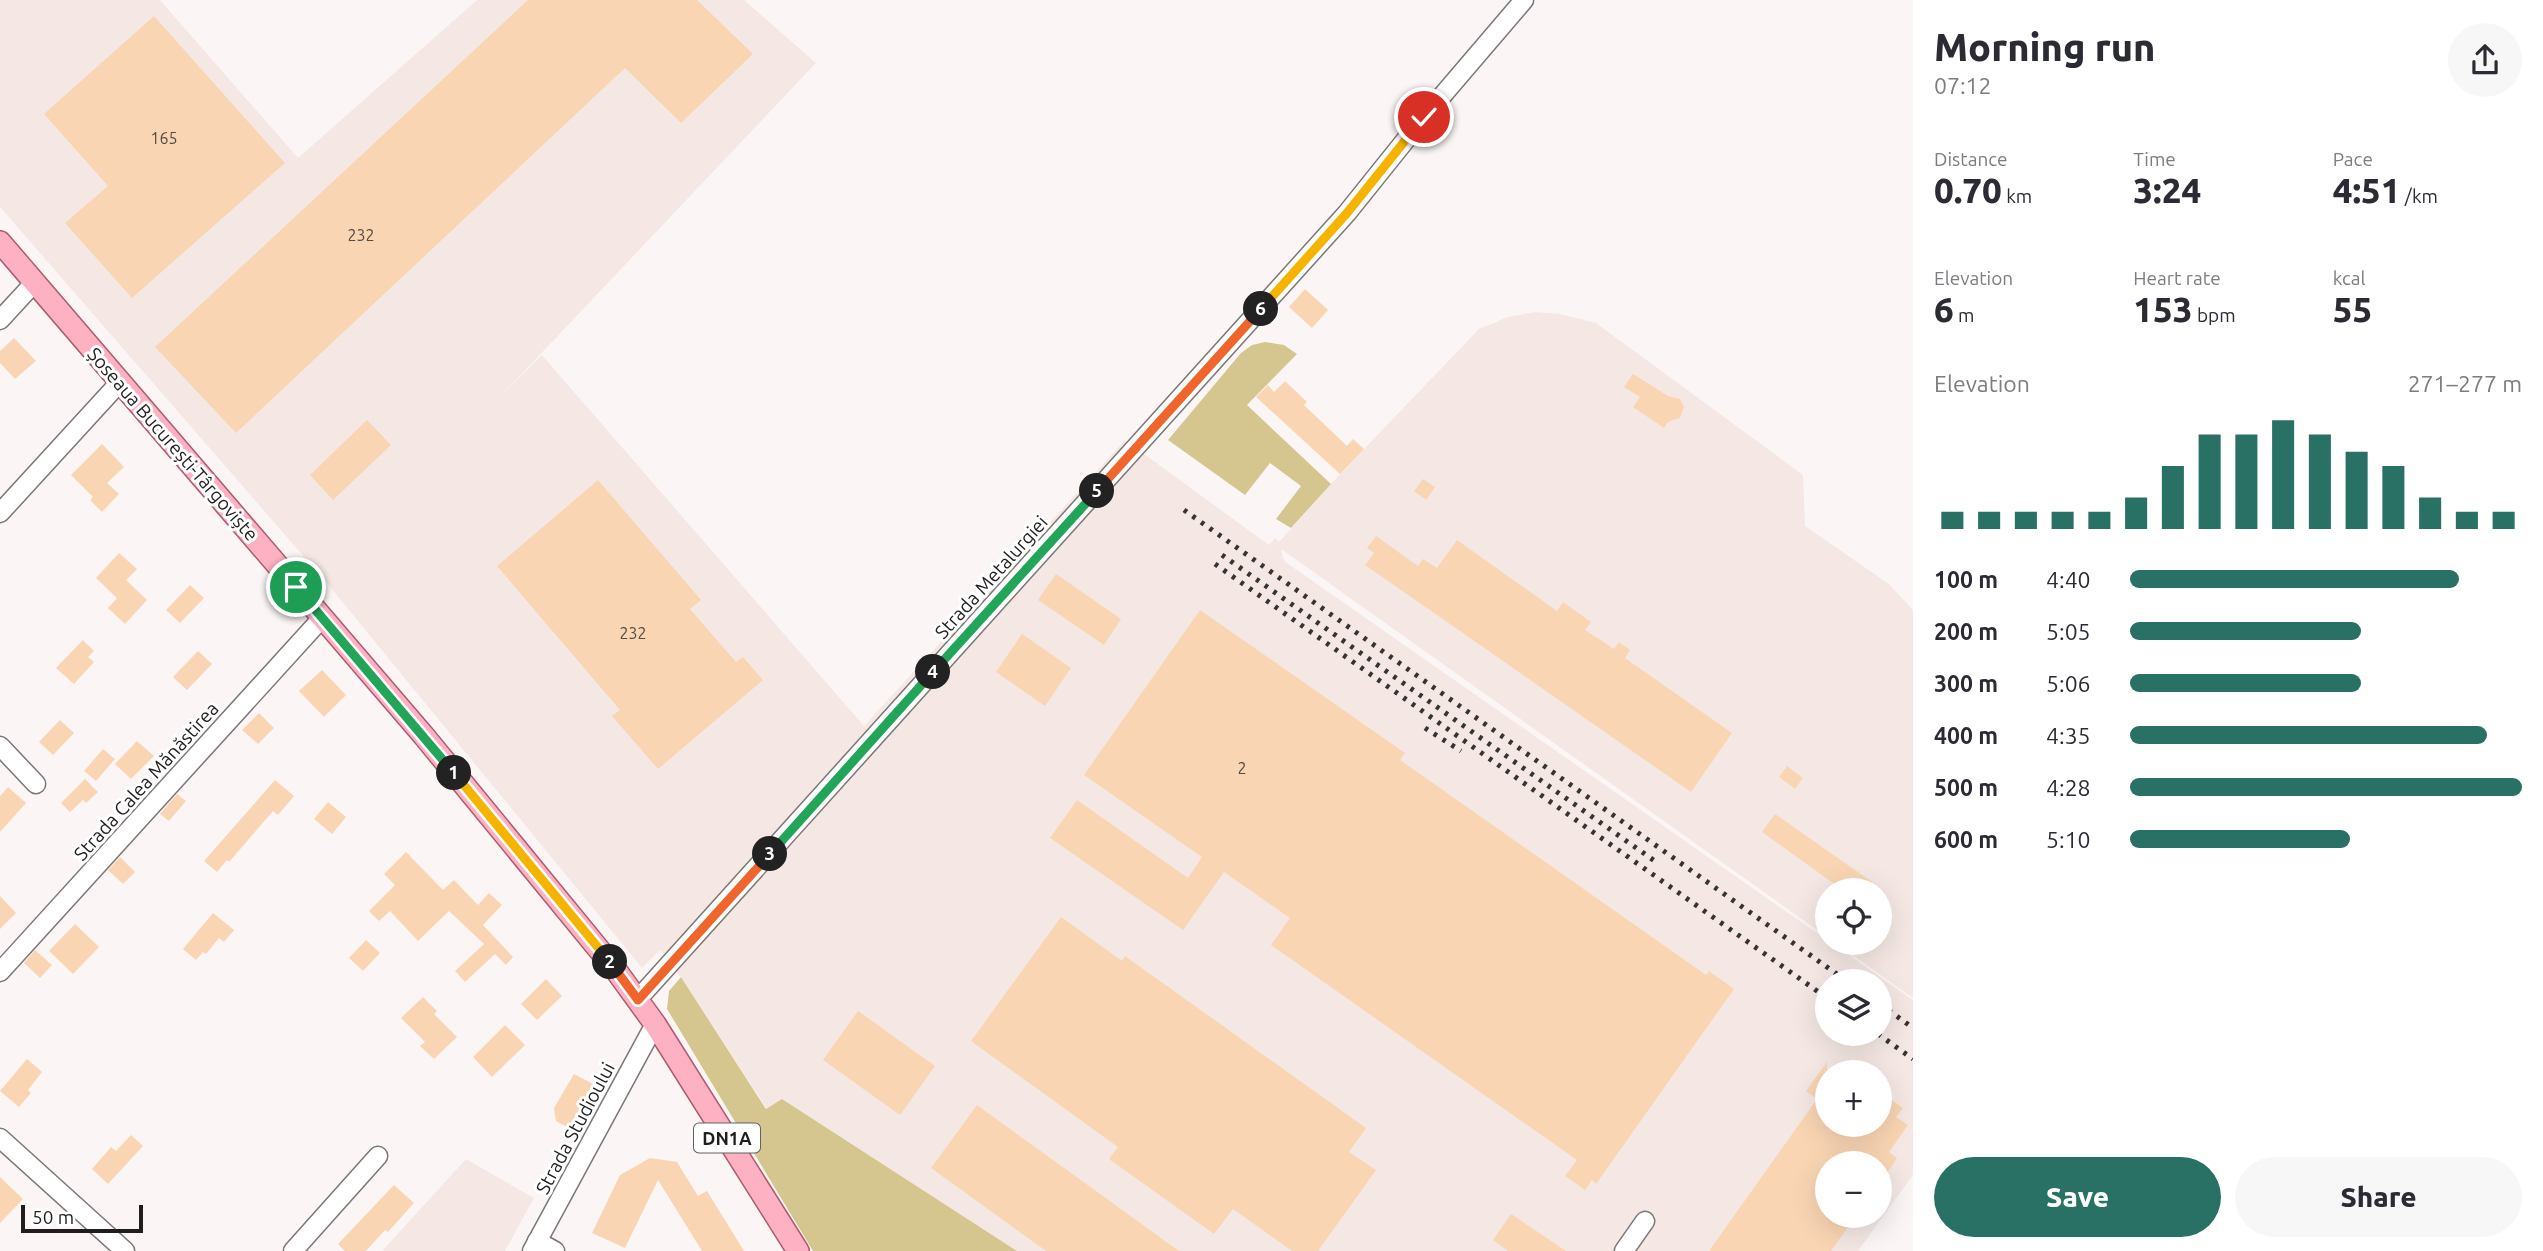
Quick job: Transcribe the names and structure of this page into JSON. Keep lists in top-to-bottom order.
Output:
{
  "streets": {
    "main road": ["Șoseaua București-Târgoviște", "DN1A"],
    "street": ["Strada Metalurgiei", "Strada Calea Mănăstirea", "Strada Studioului"]
  },
  "crossings": [
    ["Șoseaua București-Târgoviște", "Strada Metalurgiei"],
    ["Șoseaua București-Târgoviște", "Strada Calea Mănăstirea"],
    ["Șoseaua București-Târgoviște", "Strada Studioului"]
  ],
  "house_numbers": [
    "165",
    "232",
    "232",
    "2"
  ],
  "scale_bar": "50 m",
  "page": {
    "heading": ["Morning run", "07:12"],
    "stats": [
      ["Distance", "0.70 km"],
      ["Time", "3:24"],
      ["Pace", "4:51 /km"],
      ["Elevation", "6 m"],
      ["Heart rate", "153 bpm"],
      ["kcal", "55"]
    ],
    "pins": [
      "6",
      "5",
      "4",
      "1",
      "3",
      "2"
    ],
    "chart": ["Elevation", "271–277 m"],
    "list": [
      {
        "name": "100 m",
        "note": "4:40"
      },
      {
        "name": "200 m",
        "note": "5:05"
      },
      {
        "name": "300 m",
        "note": "5:06"
      },
      {
        "name": "400 m",
        "note": "4:35"
      },
      {
        "name": "500 m",
        "note": "4:28"
      },
      {
        "name": "600 m",
        "note": "5:10"
      }
    ],
    "map_buttons": ["+", "−"],
    "buttons": ["Save", "Share"],
    "scale": "50 m"
  }
}
